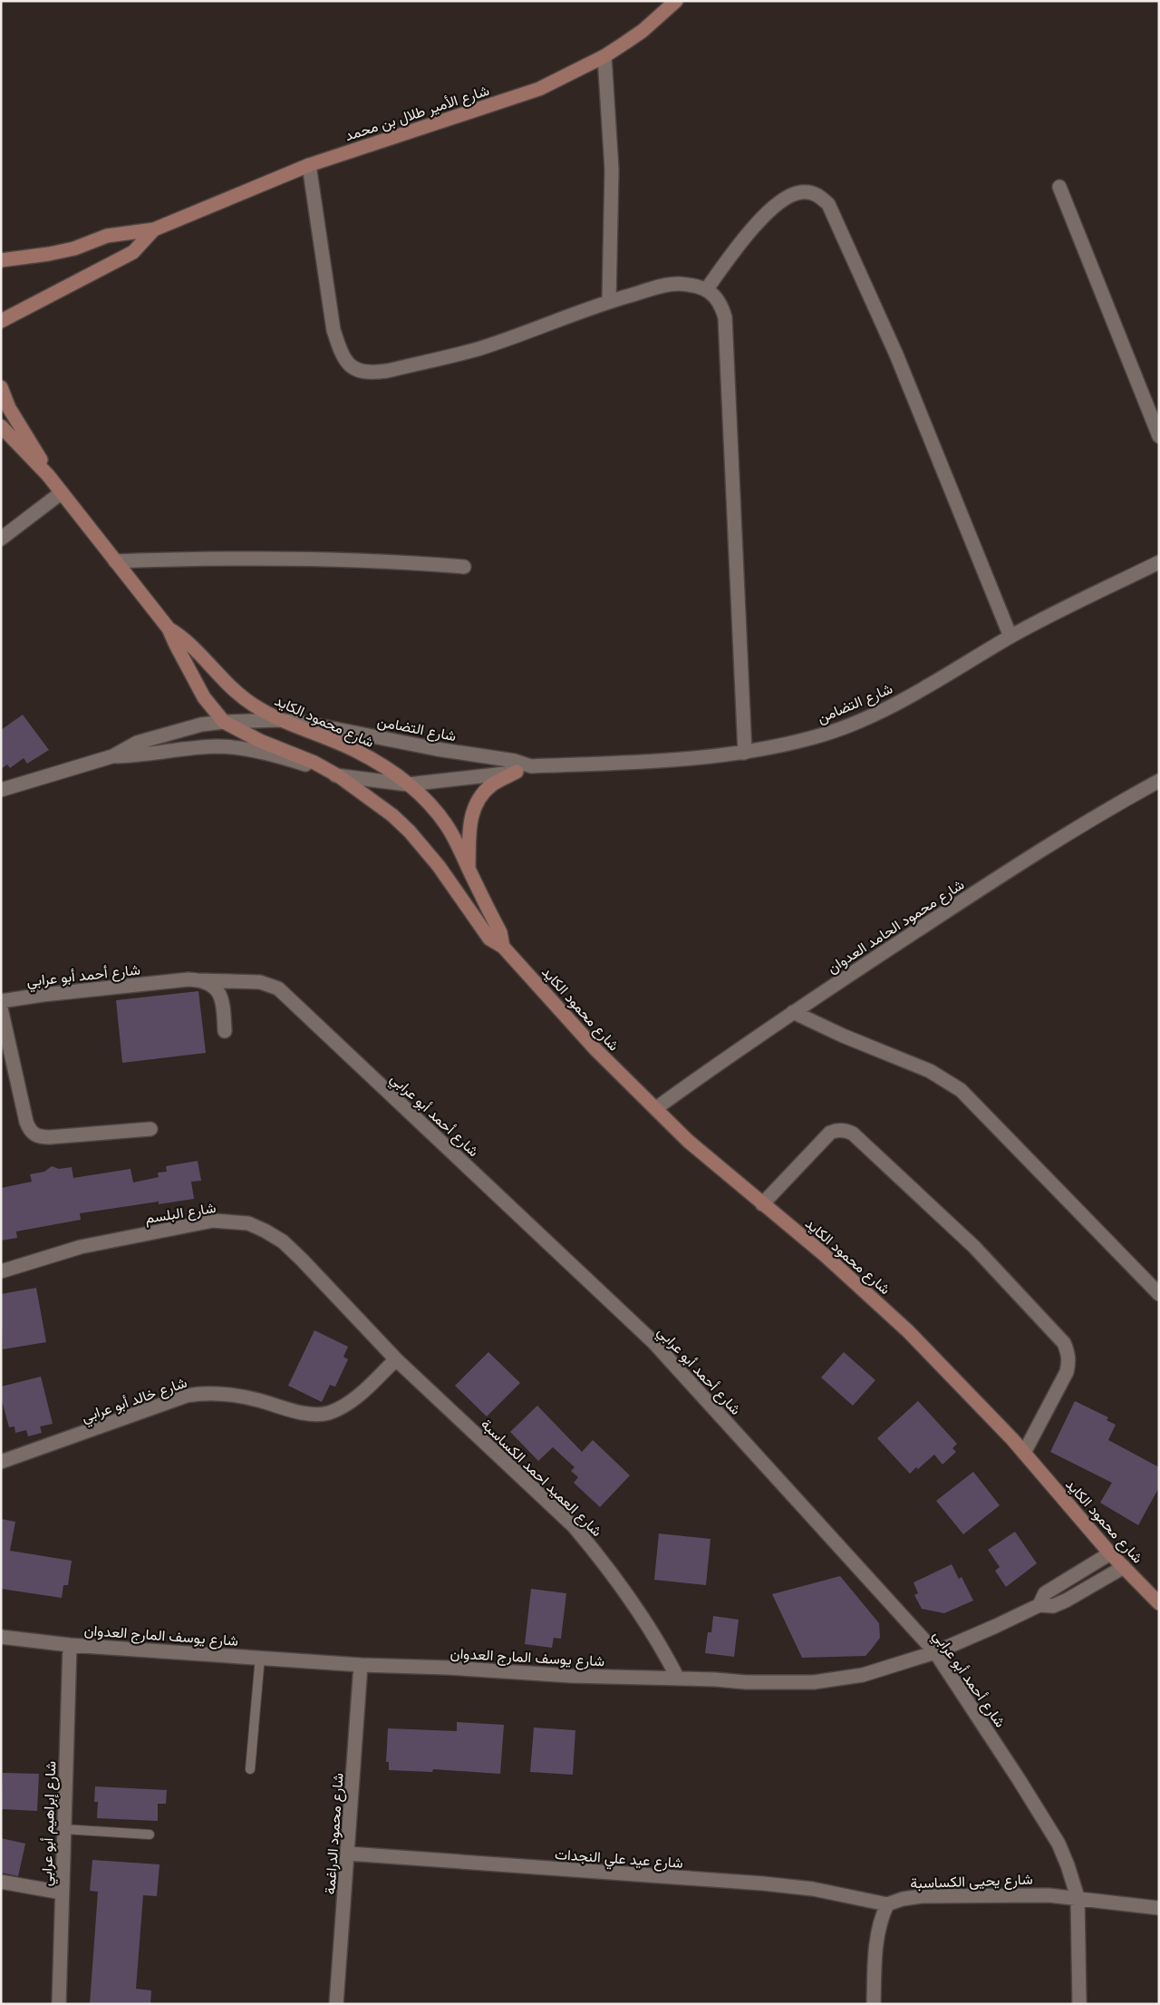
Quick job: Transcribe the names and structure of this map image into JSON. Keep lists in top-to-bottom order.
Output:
{
  "streets": {
    "street": [
      "شارع الأمير طلال بن محمد",
      "شارع التضامن",
      "شارع محمود الكايد",
      "شارع محمود الحامد العدوان",
      "شارع أحمد أبو عرابي",
      "شارع البلسم",
      "شارع خالد أبو عرابي",
      "شارع العميد احمد الكساسبة",
      "شارع يوسف المارج العدوان",
      "شارع إبراهيم أبو عرابي",
      "شارع محمود الدراغمة",
      "شارع عيد علي النجدات",
      "شارع يحيى الكساسبة"
    ]
  },
  "crossings": [
    ["شارع التضامن", "شارع محمود الكايد"],
    ["شارع محمود الكايد", "شارع محمود الحامد العدوان"],
    ["شارع محمود الكايد", "شارع يوسف المارج العدوان"],
    ["شارع أحمد أبو عرابي", "شارع يوسف المارج العدوان"],
    ["شارع أحمد أبو عرابي", "شارع يحيى الكساسبة"],
    ["شارع البلسم", "شارع خالد أبو عرابي"],
    ["شارع البلسم", "شارع العميد احمد الكساسبة"],
    ["شارع خالد أبو عرابي", "شارع العميد احمد الكساسبة"],
    ["شارع العميد احمد الكساسبة", "شارع يوسف المارج العدوان"],
    ["شارع يوسف المارج العدوان", "شارع إبراهيم أبو عرابي"],
    ["شارع يوسف المارج العدوان", "شارع محمود الدراغمة"],
    ["شارع محمود الدراغمة", "شارع عيد علي النجدات"],
    ["شارع عيد علي النجدات", "شارع يحيى الكساسبة"]
  ]
}
